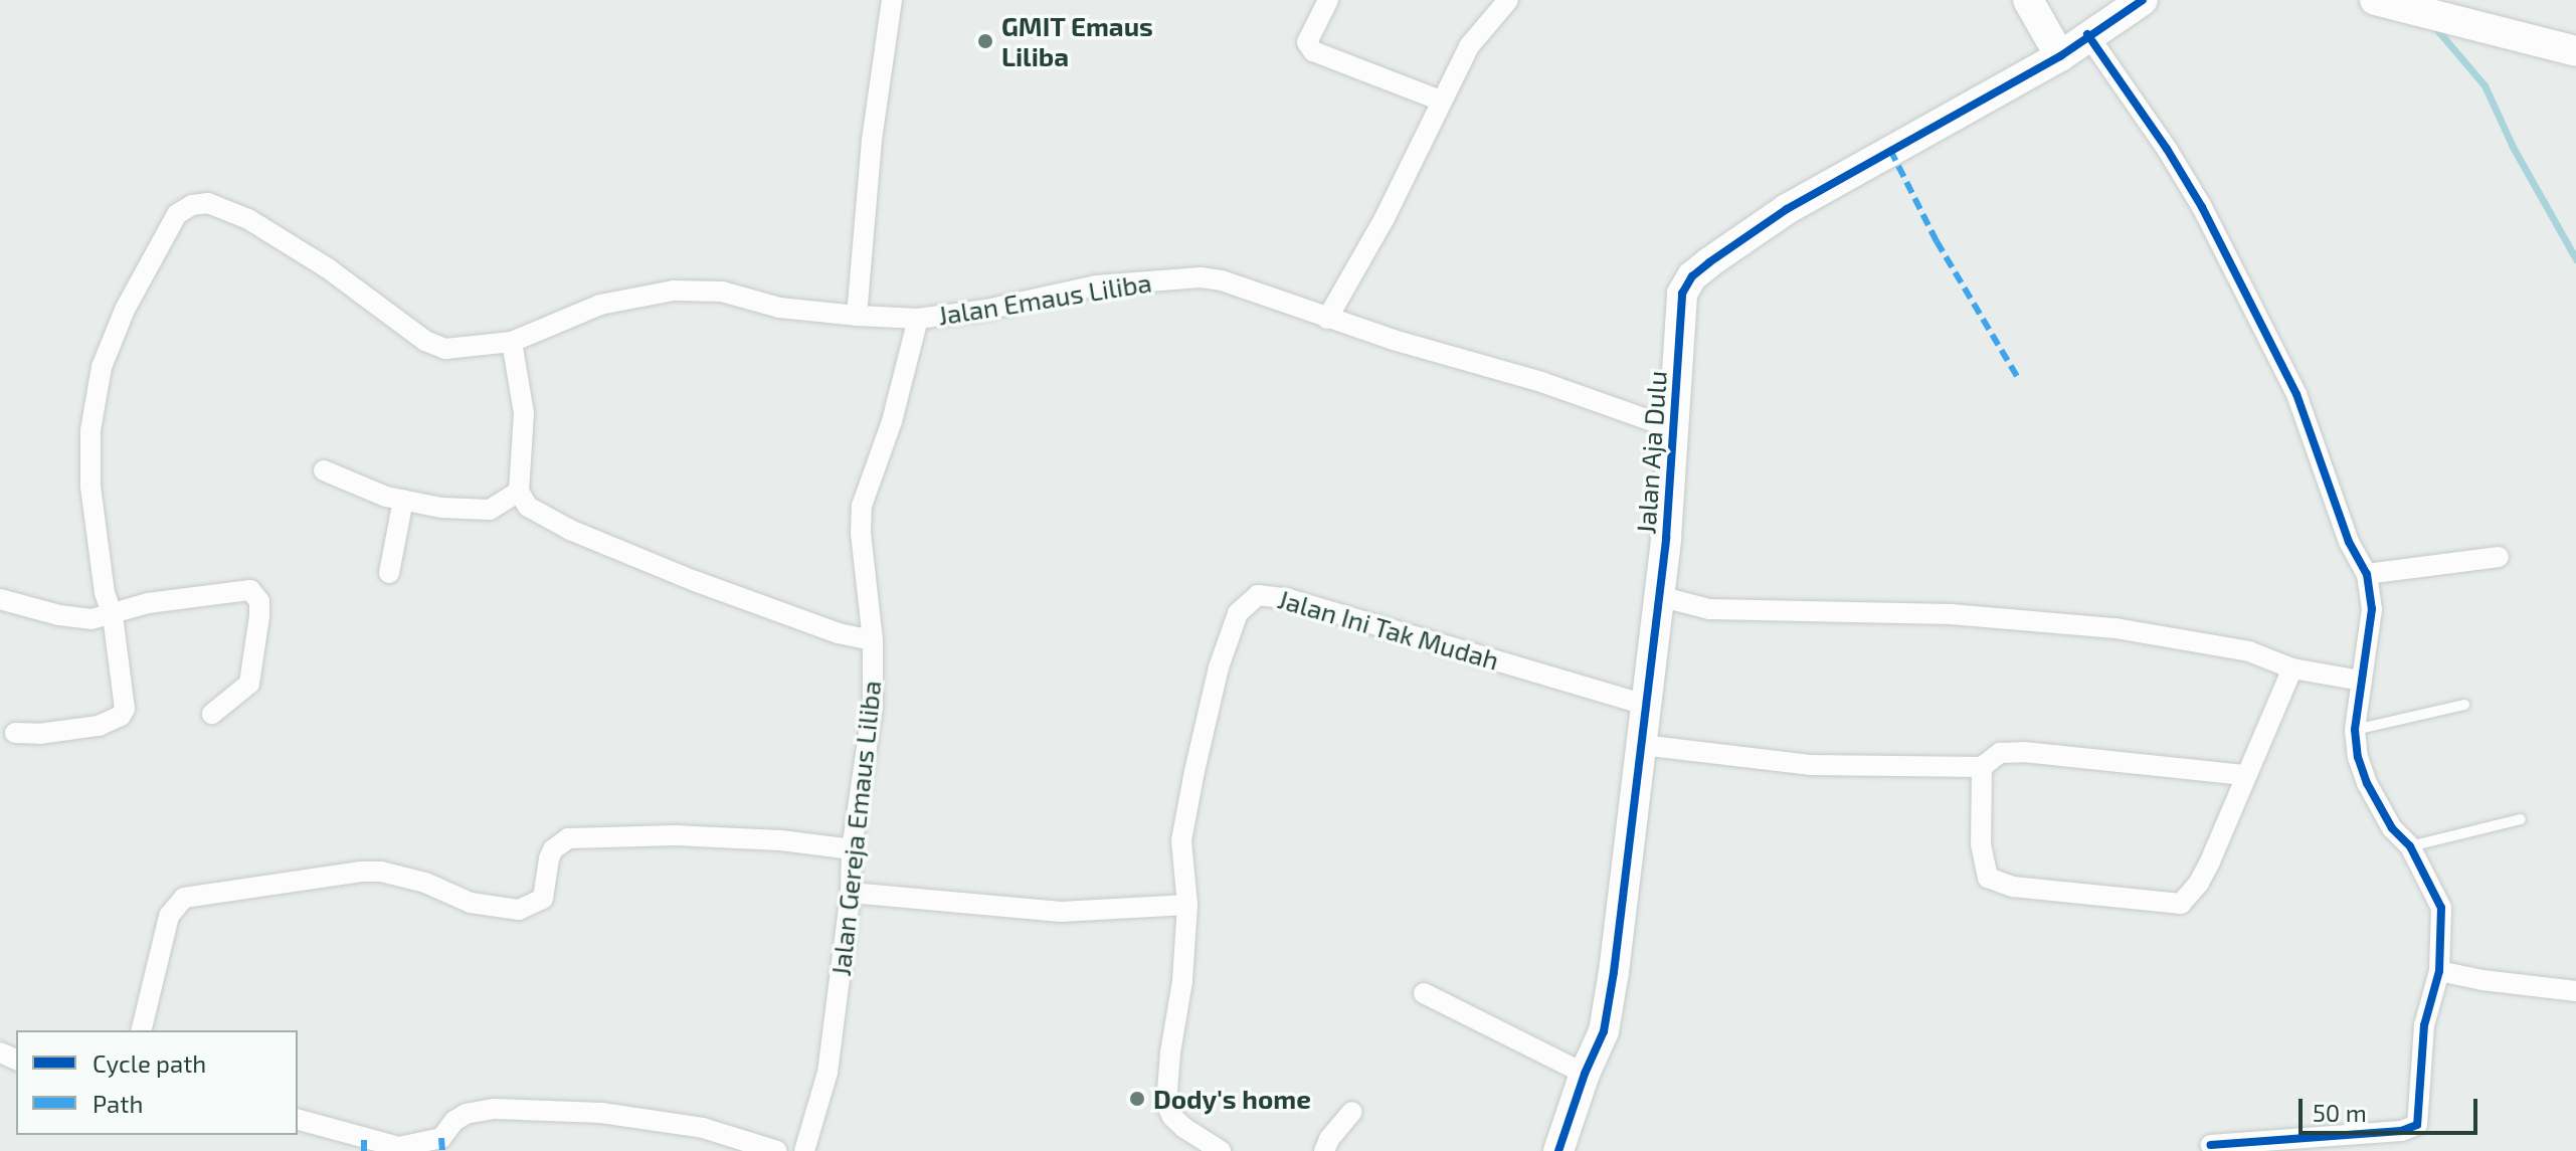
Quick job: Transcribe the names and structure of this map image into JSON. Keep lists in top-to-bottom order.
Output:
{
  "streets": {
    "street": [
      "Jalan Emaus Liliba",
      "Jalan Aja Dulu",
      "Jalan Ini Tak Mudah",
      "Jalan Gereja Emaus Liliba"
    ]
  },
  "crossings": [
    ["Jalan Emaus Liliba", "Jalan Aja Dulu"],
    ["Jalan Emaus Liliba", "Jalan Gereja Emaus Liliba"],
    ["Jalan Aja Dulu", "Jalan Ini Tak Mudah"]
  ],
  "places": ["GMIT Emaus Liliba", "Dody's home"],
  "legend": ["Cycle path", "Path"],
  "scale_bar": "50 m"
}
